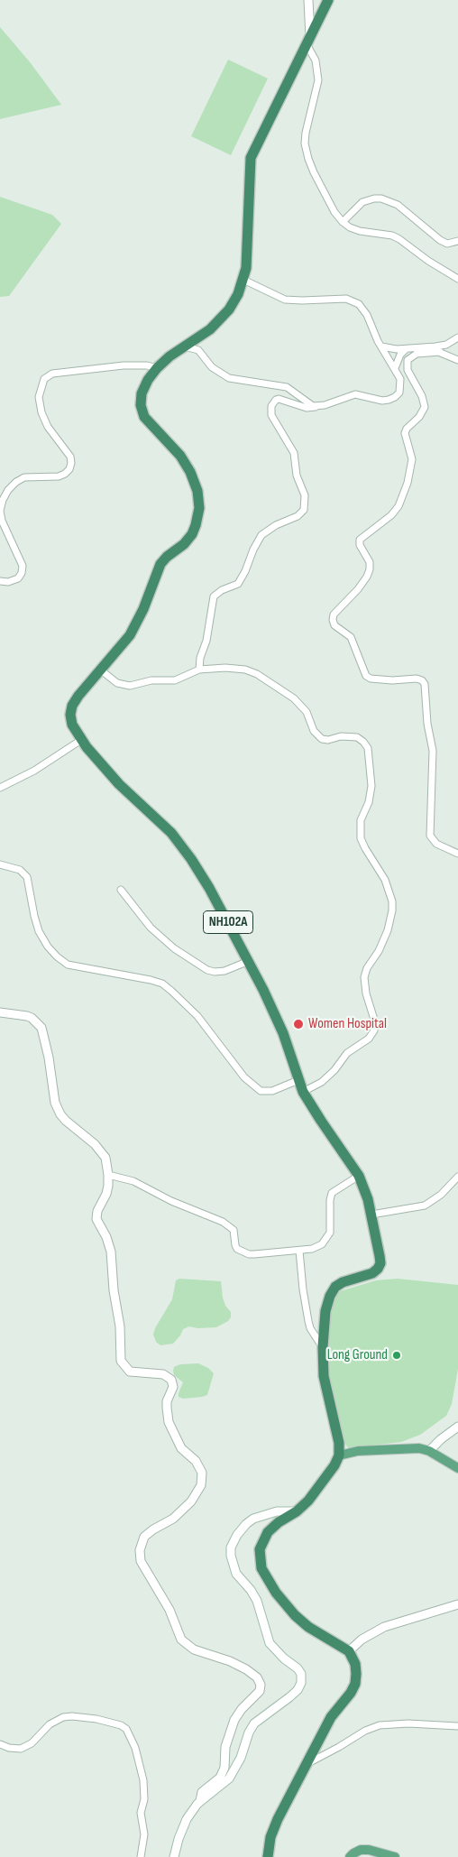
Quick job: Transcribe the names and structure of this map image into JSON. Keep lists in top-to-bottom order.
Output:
{
  "streets": {
    "highway": ["NH102A"]
  },
  "places": ["Women Hospital", "Long Ground"]
}
